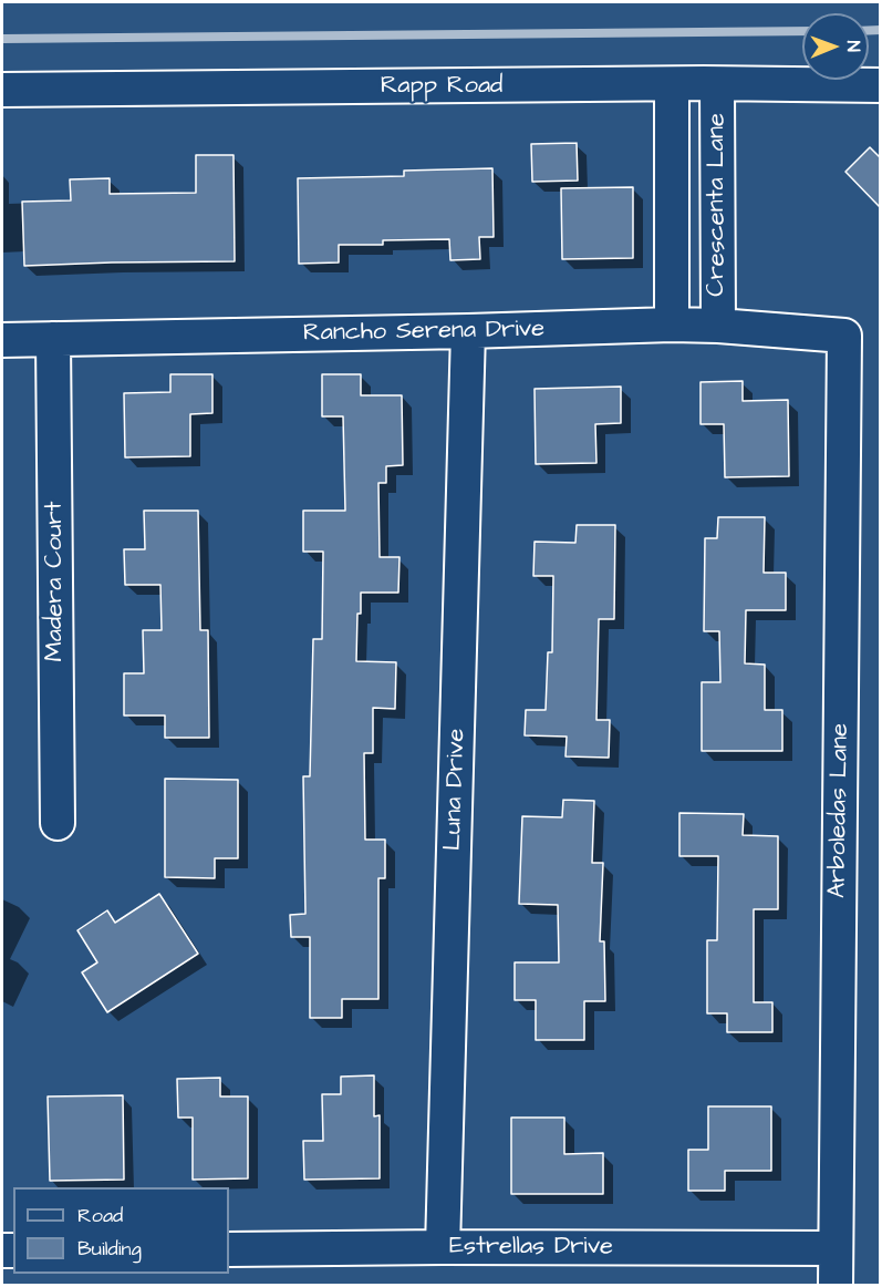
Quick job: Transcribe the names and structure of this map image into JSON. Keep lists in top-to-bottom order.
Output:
{
  "streets": {
    "street": [
      "Rapp Road",
      "Crescenta Lane",
      "Rancho Serena Drive",
      "Madera Court",
      "Luna Drive",
      "Arboledas Lane",
      "Estrellas Drive"
    ]
  },
  "crossings": [
    ["Rapp Road", "Crescenta Lane"],
    ["Crescenta Lane", "Rancho Serena Drive"],
    ["Rancho Serena Drive", "Madera Court"],
    ["Rancho Serena Drive", "Luna Drive"],
    ["Rancho Serena Drive", "Arboledas Lane"],
    ["Luna Drive", "Estrellas Drive"],
    ["Arboledas Lane", "Estrellas Drive"]
  ],
  "legend": ["Road", "Building"],
  "north": "right"
}
